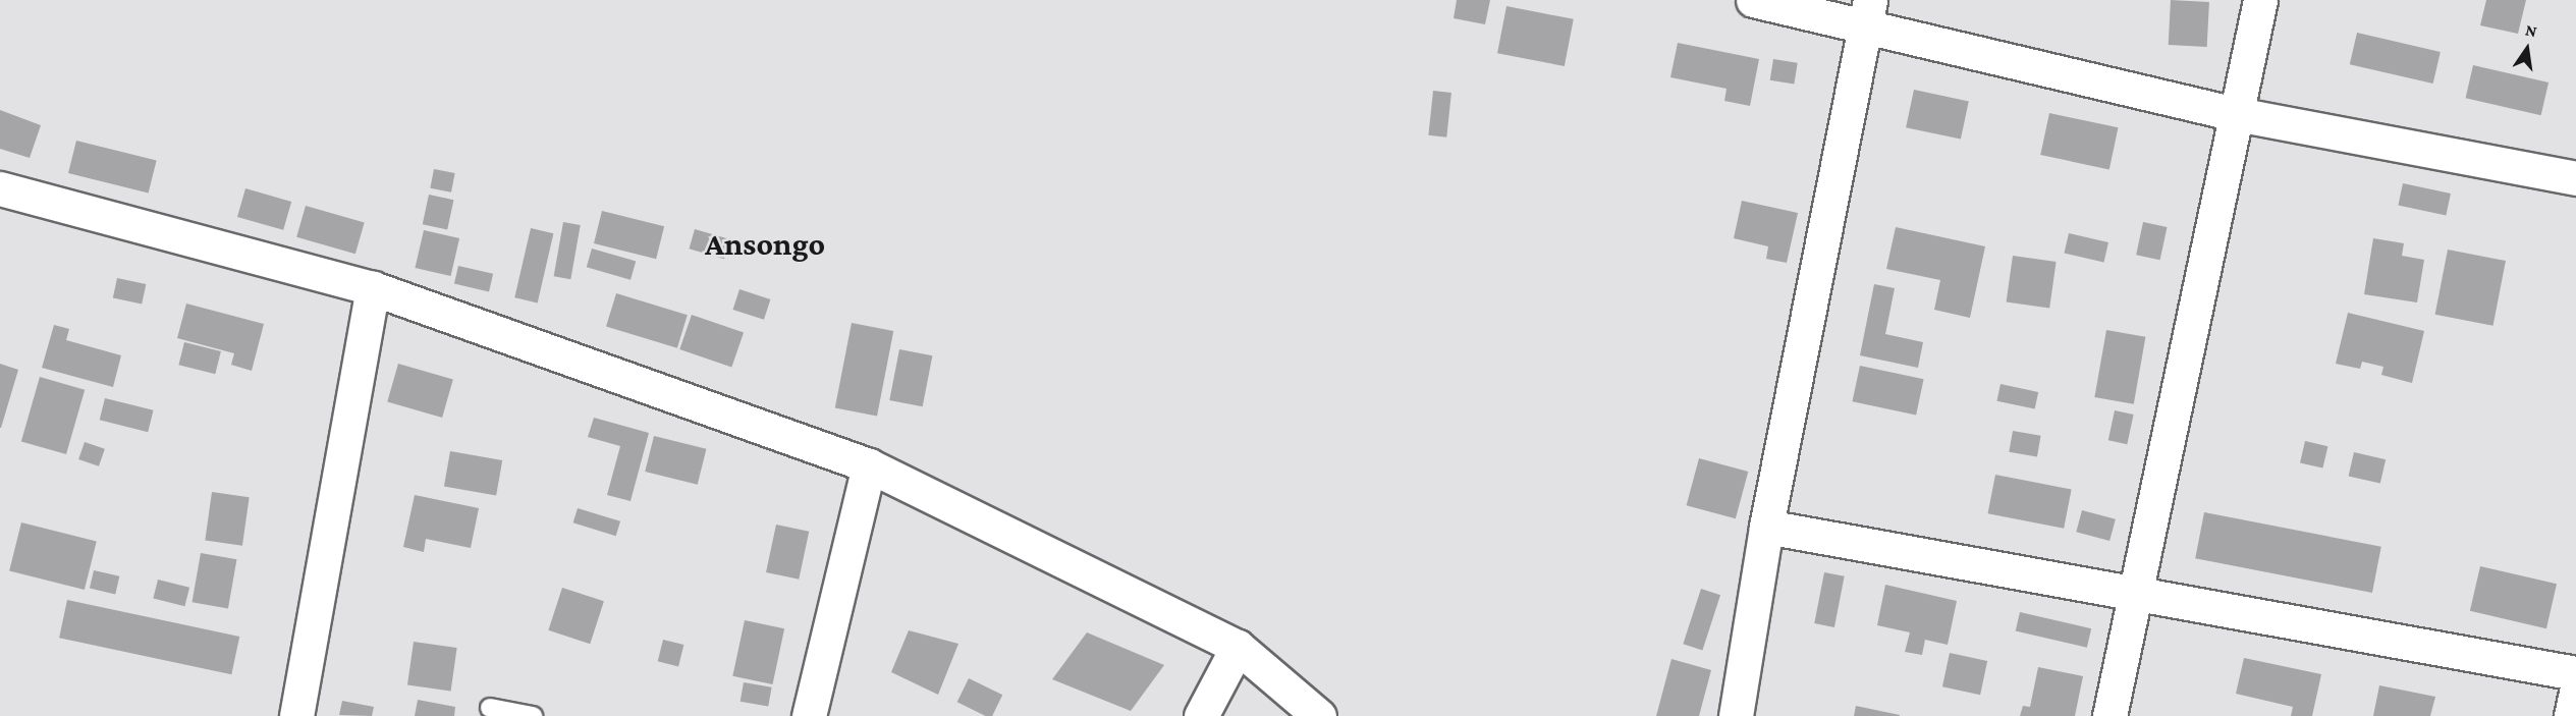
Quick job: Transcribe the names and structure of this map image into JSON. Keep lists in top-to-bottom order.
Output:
{
  "districts": ["Ansongo"],
  "north": "top"
}
